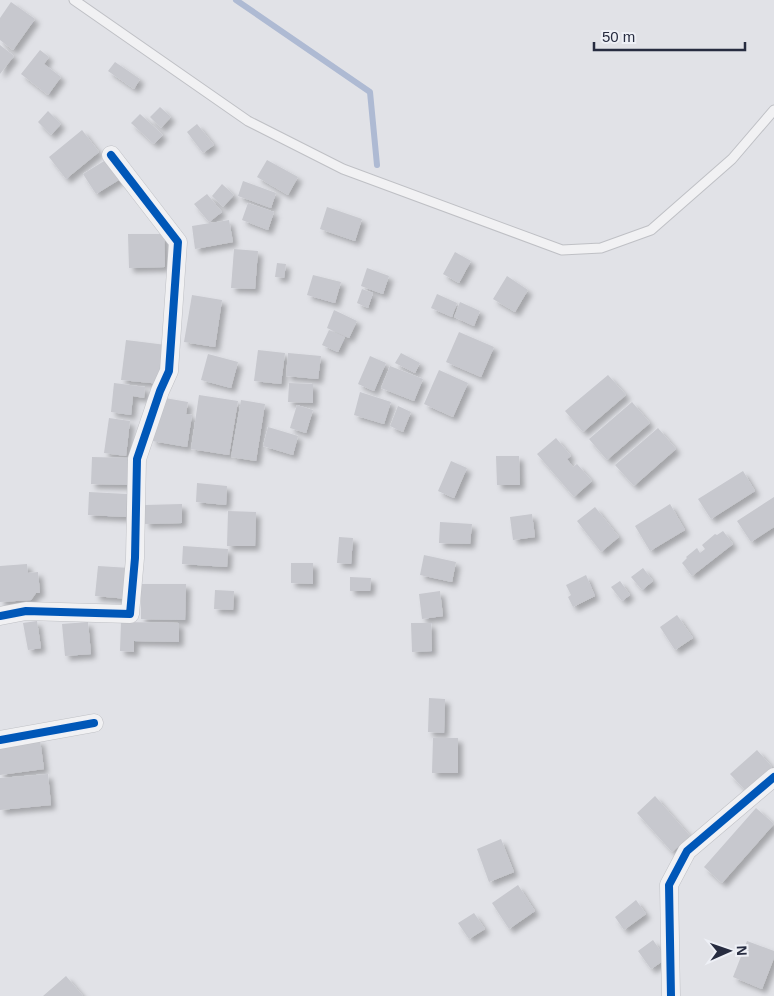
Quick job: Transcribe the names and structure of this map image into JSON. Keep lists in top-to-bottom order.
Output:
{
  "scale_bar": "50 m",
  "north": "right"
}
